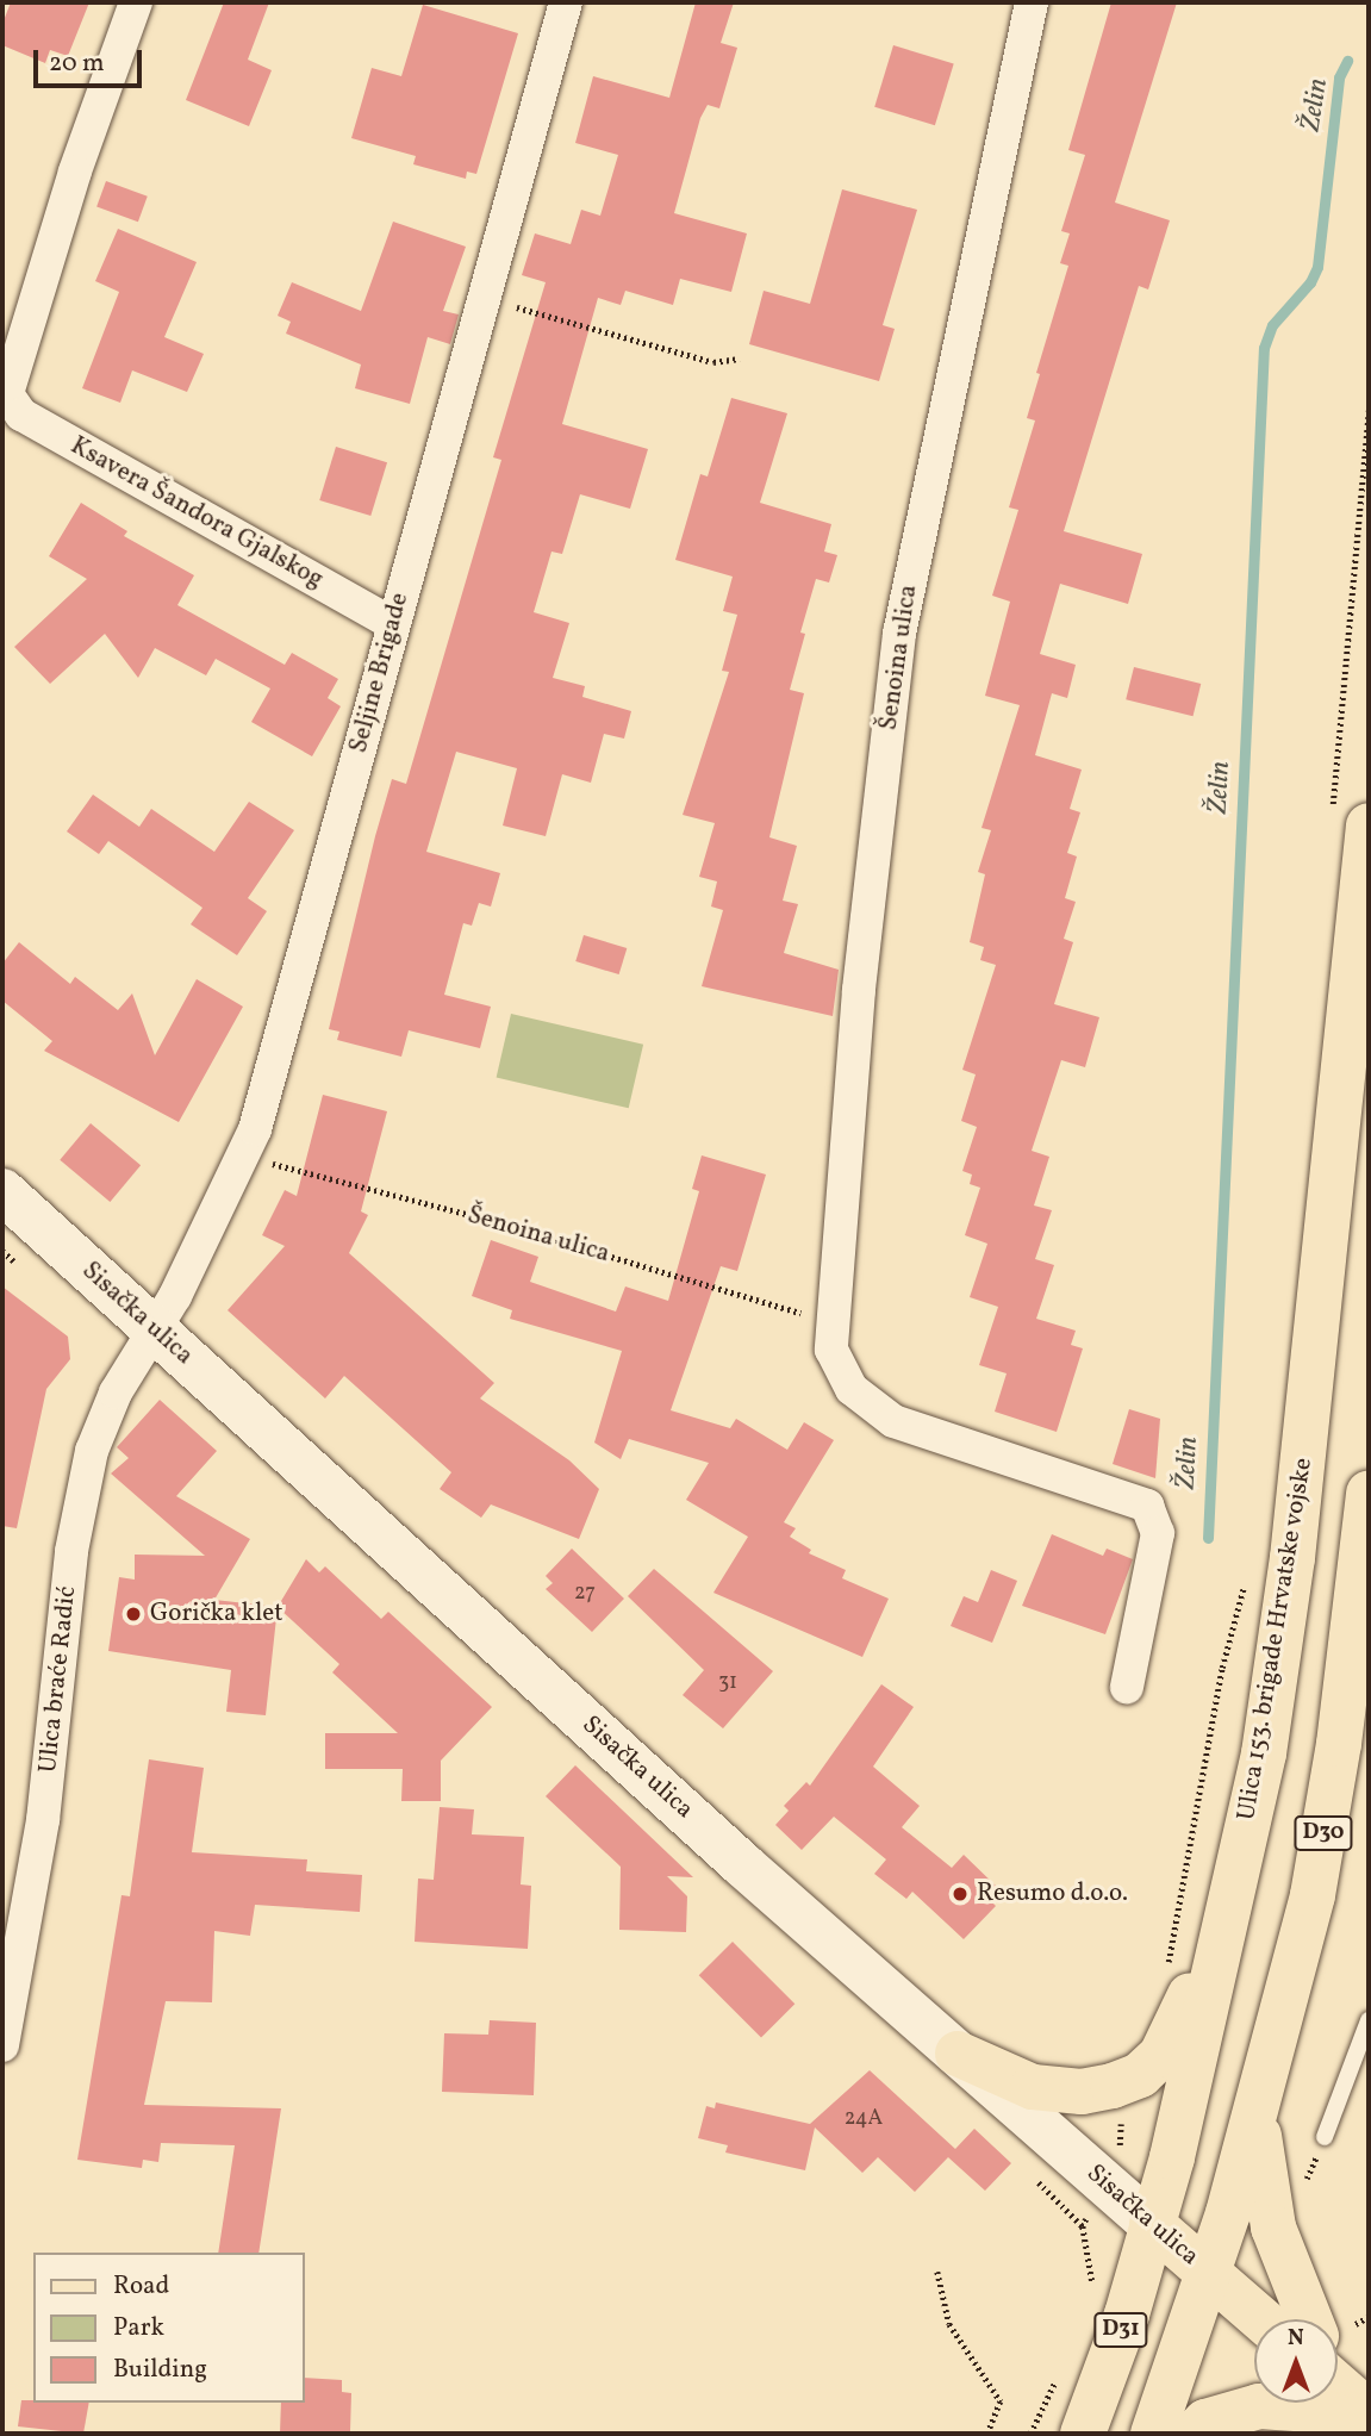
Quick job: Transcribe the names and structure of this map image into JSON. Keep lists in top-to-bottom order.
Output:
{
  "streets": {
    "main road": [
      "Sisačka ulica",
      "Ulica 153. brigade Hrvatske vojske",
      "D30",
      "D31"
    ],
    "street": [
      "Ksavera Šandora Gjalskog",
      "Šenoina ulica",
      "Seljine Brigade",
      "Ulica braće Radić"
    ]
  },
  "crossings": [
    ["Ksavera Šandora Gjalskog", "Seljine Brigade"],
    ["Šenoina ulica", "Seljine Brigade"],
    ["Seljine Brigade", "Sisačka ulica"],
    ["Seljine Brigade", "Ulica braće Radić"],
    ["Sisačka ulica", "Ulica 153. brigade Hrvatske vojske"],
    ["Sisačka ulica", "Ulica braće Radić"],
    ["Sisačka ulica", "D31"],
    ["D30", "D31"]
  ],
  "water": ["Želin"],
  "places": ["Gorička klet", "Resumo d.o.o."],
  "house_numbers": ["27", "31", "24A"],
  "legend": ["Road", "Park", "Building"],
  "scale_bar": "20 m",
  "north": "top"
}
